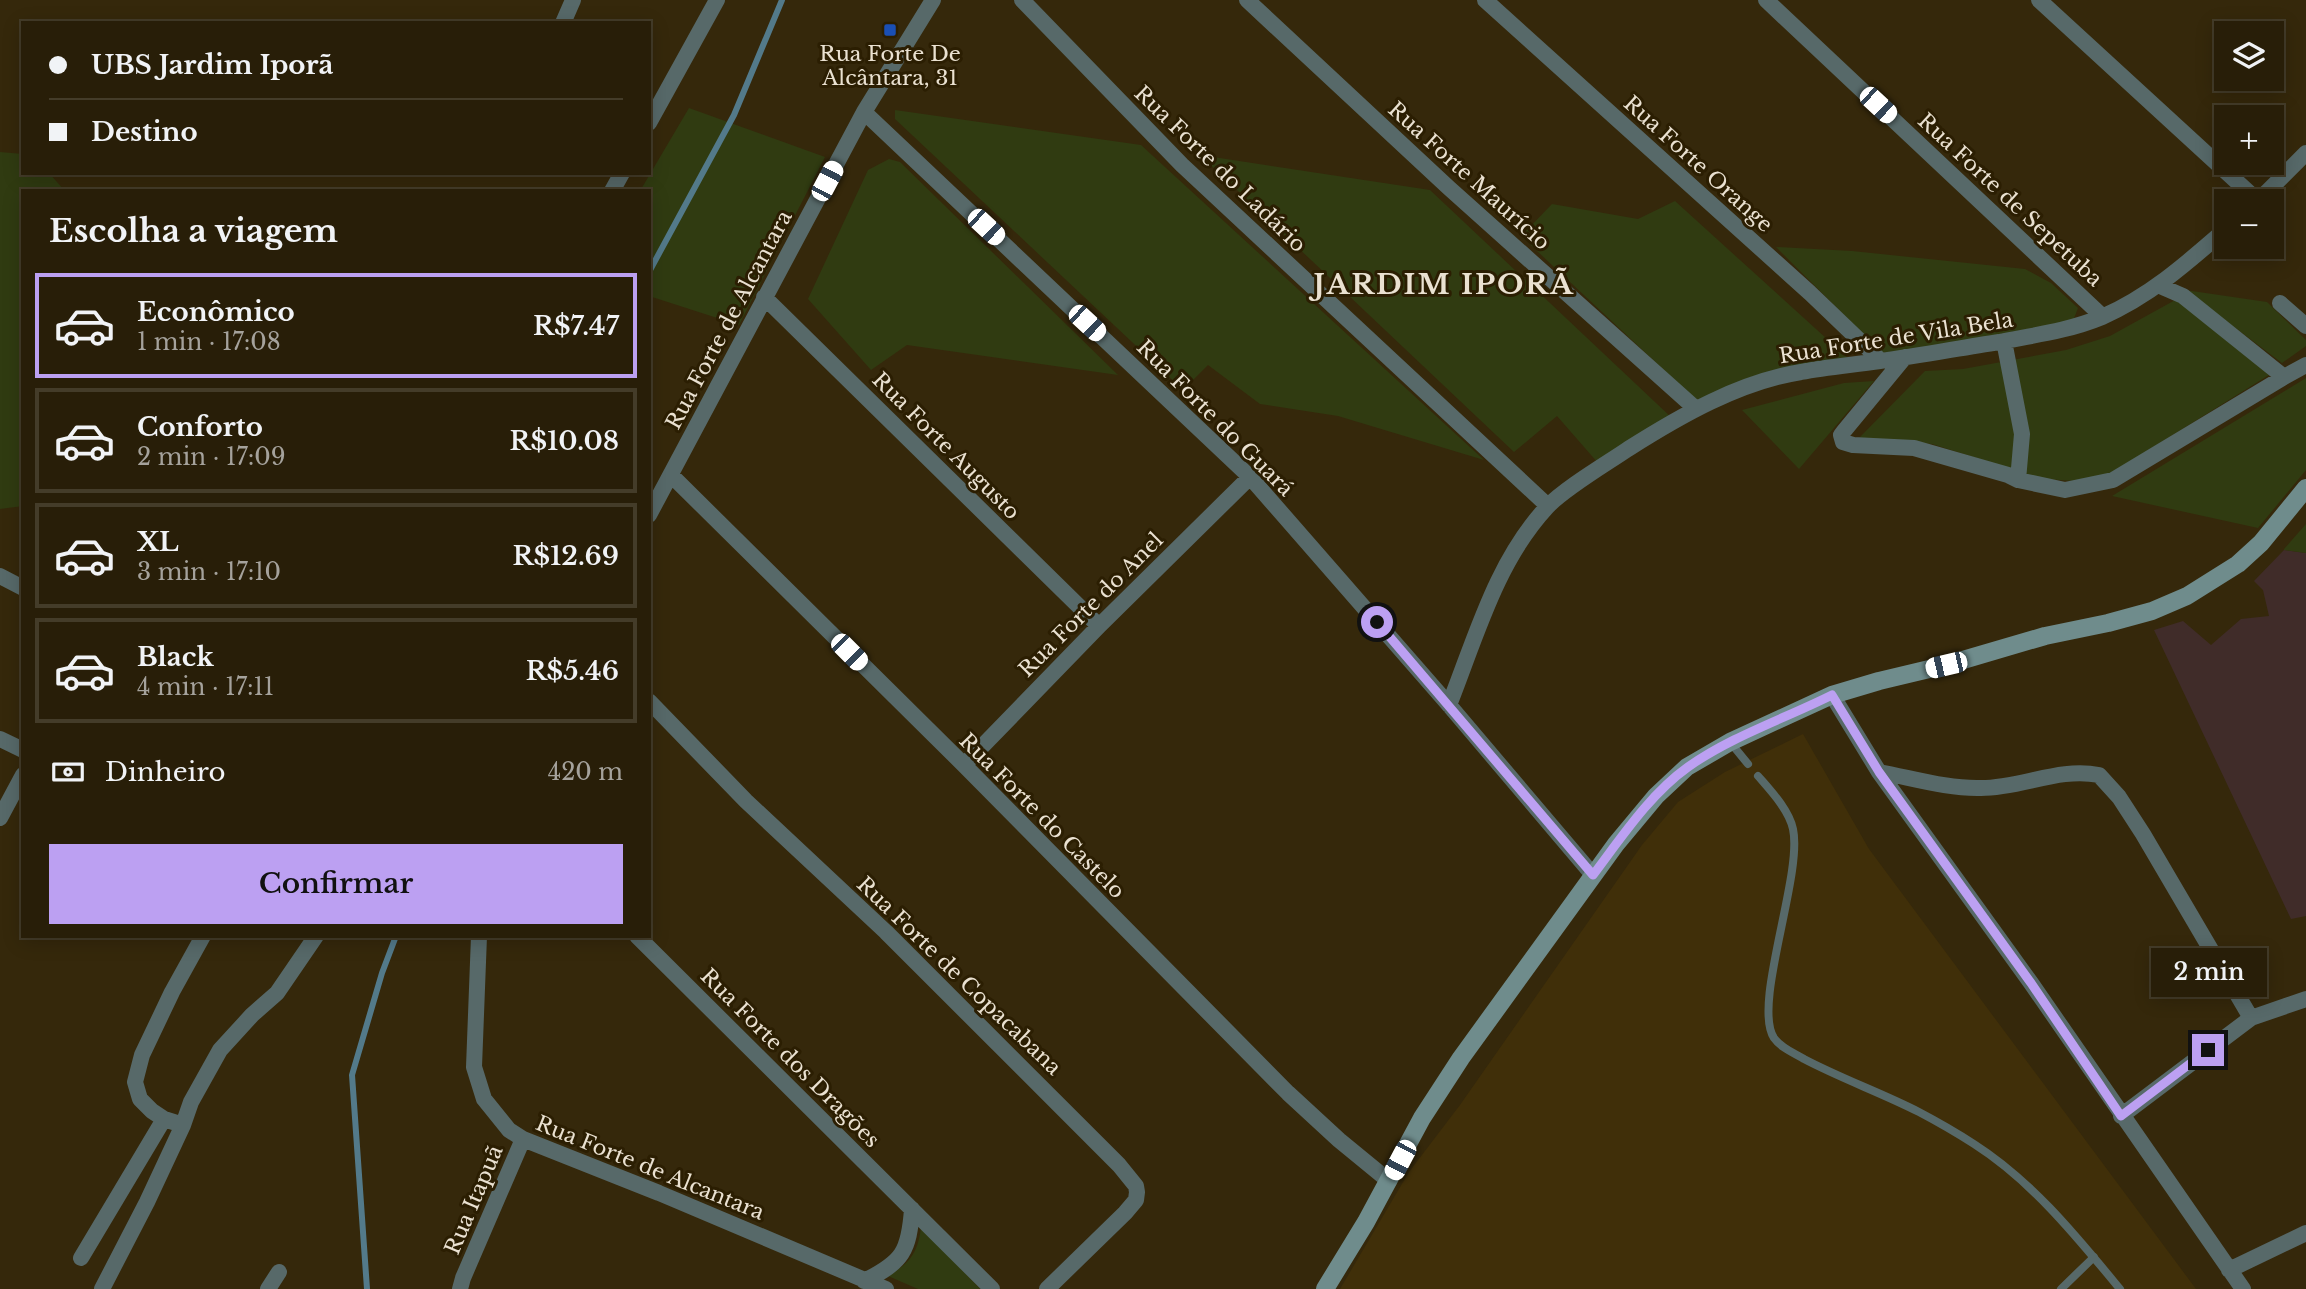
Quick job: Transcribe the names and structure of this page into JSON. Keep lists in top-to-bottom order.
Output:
{
  "streets": {
    "street": [
      "Rua Forte Orange",
      "Rua Forte do Ladário",
      "Rua Forte Maurício",
      "Rua Forte de Sepetuba",
      "Rua Forte de Alcantara",
      "Rua Forte de Vila Bela",
      "Rua Forte do Guará",
      "Rua Forte Augusto",
      "Rua Forte do Anel",
      "Rua Forte do Castelo",
      "Rua Forte de Copacabana",
      "Rua Forte dos Dragões",
      "Rua Itapuã"
    ]
  },
  "crossings": [
    ["Rua Forte Orange", "Rua Forte de Vila Bela"],
    ["Rua Forte do Ladário", "Rua Forte de Vila Bela"],
    ["Rua Forte Maurício", "Rua Forte de Vila Bela"],
    ["Rua Forte de Sepetuba", "Rua Forte de Vila Bela"],
    ["Rua Forte de Alcantara", "Rua Forte do Guará"],
    ["Rua Forte de Alcantara", "Rua Forte Augusto"],
    ["Rua Forte de Alcantara", "Rua Forte do Castelo"],
    ["Rua Forte de Alcantara", "Rua Itapuã"],
    ["Rua Forte de Vila Bela", "Rua Forte do Guará"],
    ["Rua Forte do Guará", "Rua Forte do Anel"],
    ["Rua Forte Augusto", "Rua Forte do Anel"],
    ["Rua Forte do Anel", "Rua Forte do Castelo"]
  ],
  "districts": ["JARDIM IPORÃ"],
  "places": {
    "transit": ["Rua Forte De Alcântara, 31"]
  },
  "page": {
    "map_buttons": ["+", "−"],
    "banner": ["UBS Jardim Iporã", "Destino"],
    "heading": "Escolha a viagem",
    "list": [
      {
        "name": "Econômico",
        "note": "1 min · 17:08",
        "value": "R$7.47"
      },
      {
        "name": "Conforto",
        "note": "2 min · 17:09",
        "value": "R$10.08"
      },
      {
        "name": "XL",
        "note": "3 min · 17:10",
        "value": "R$12.69"
      },
      {
        "name": "Black",
        "note": "4 min · 17:11",
        "value": "R$5.46"
      }
    ],
    "pay": ["Dinheiro", "420 m"],
    "buttons": "Confirmar",
    "bubble": "2 min"
  }
}
